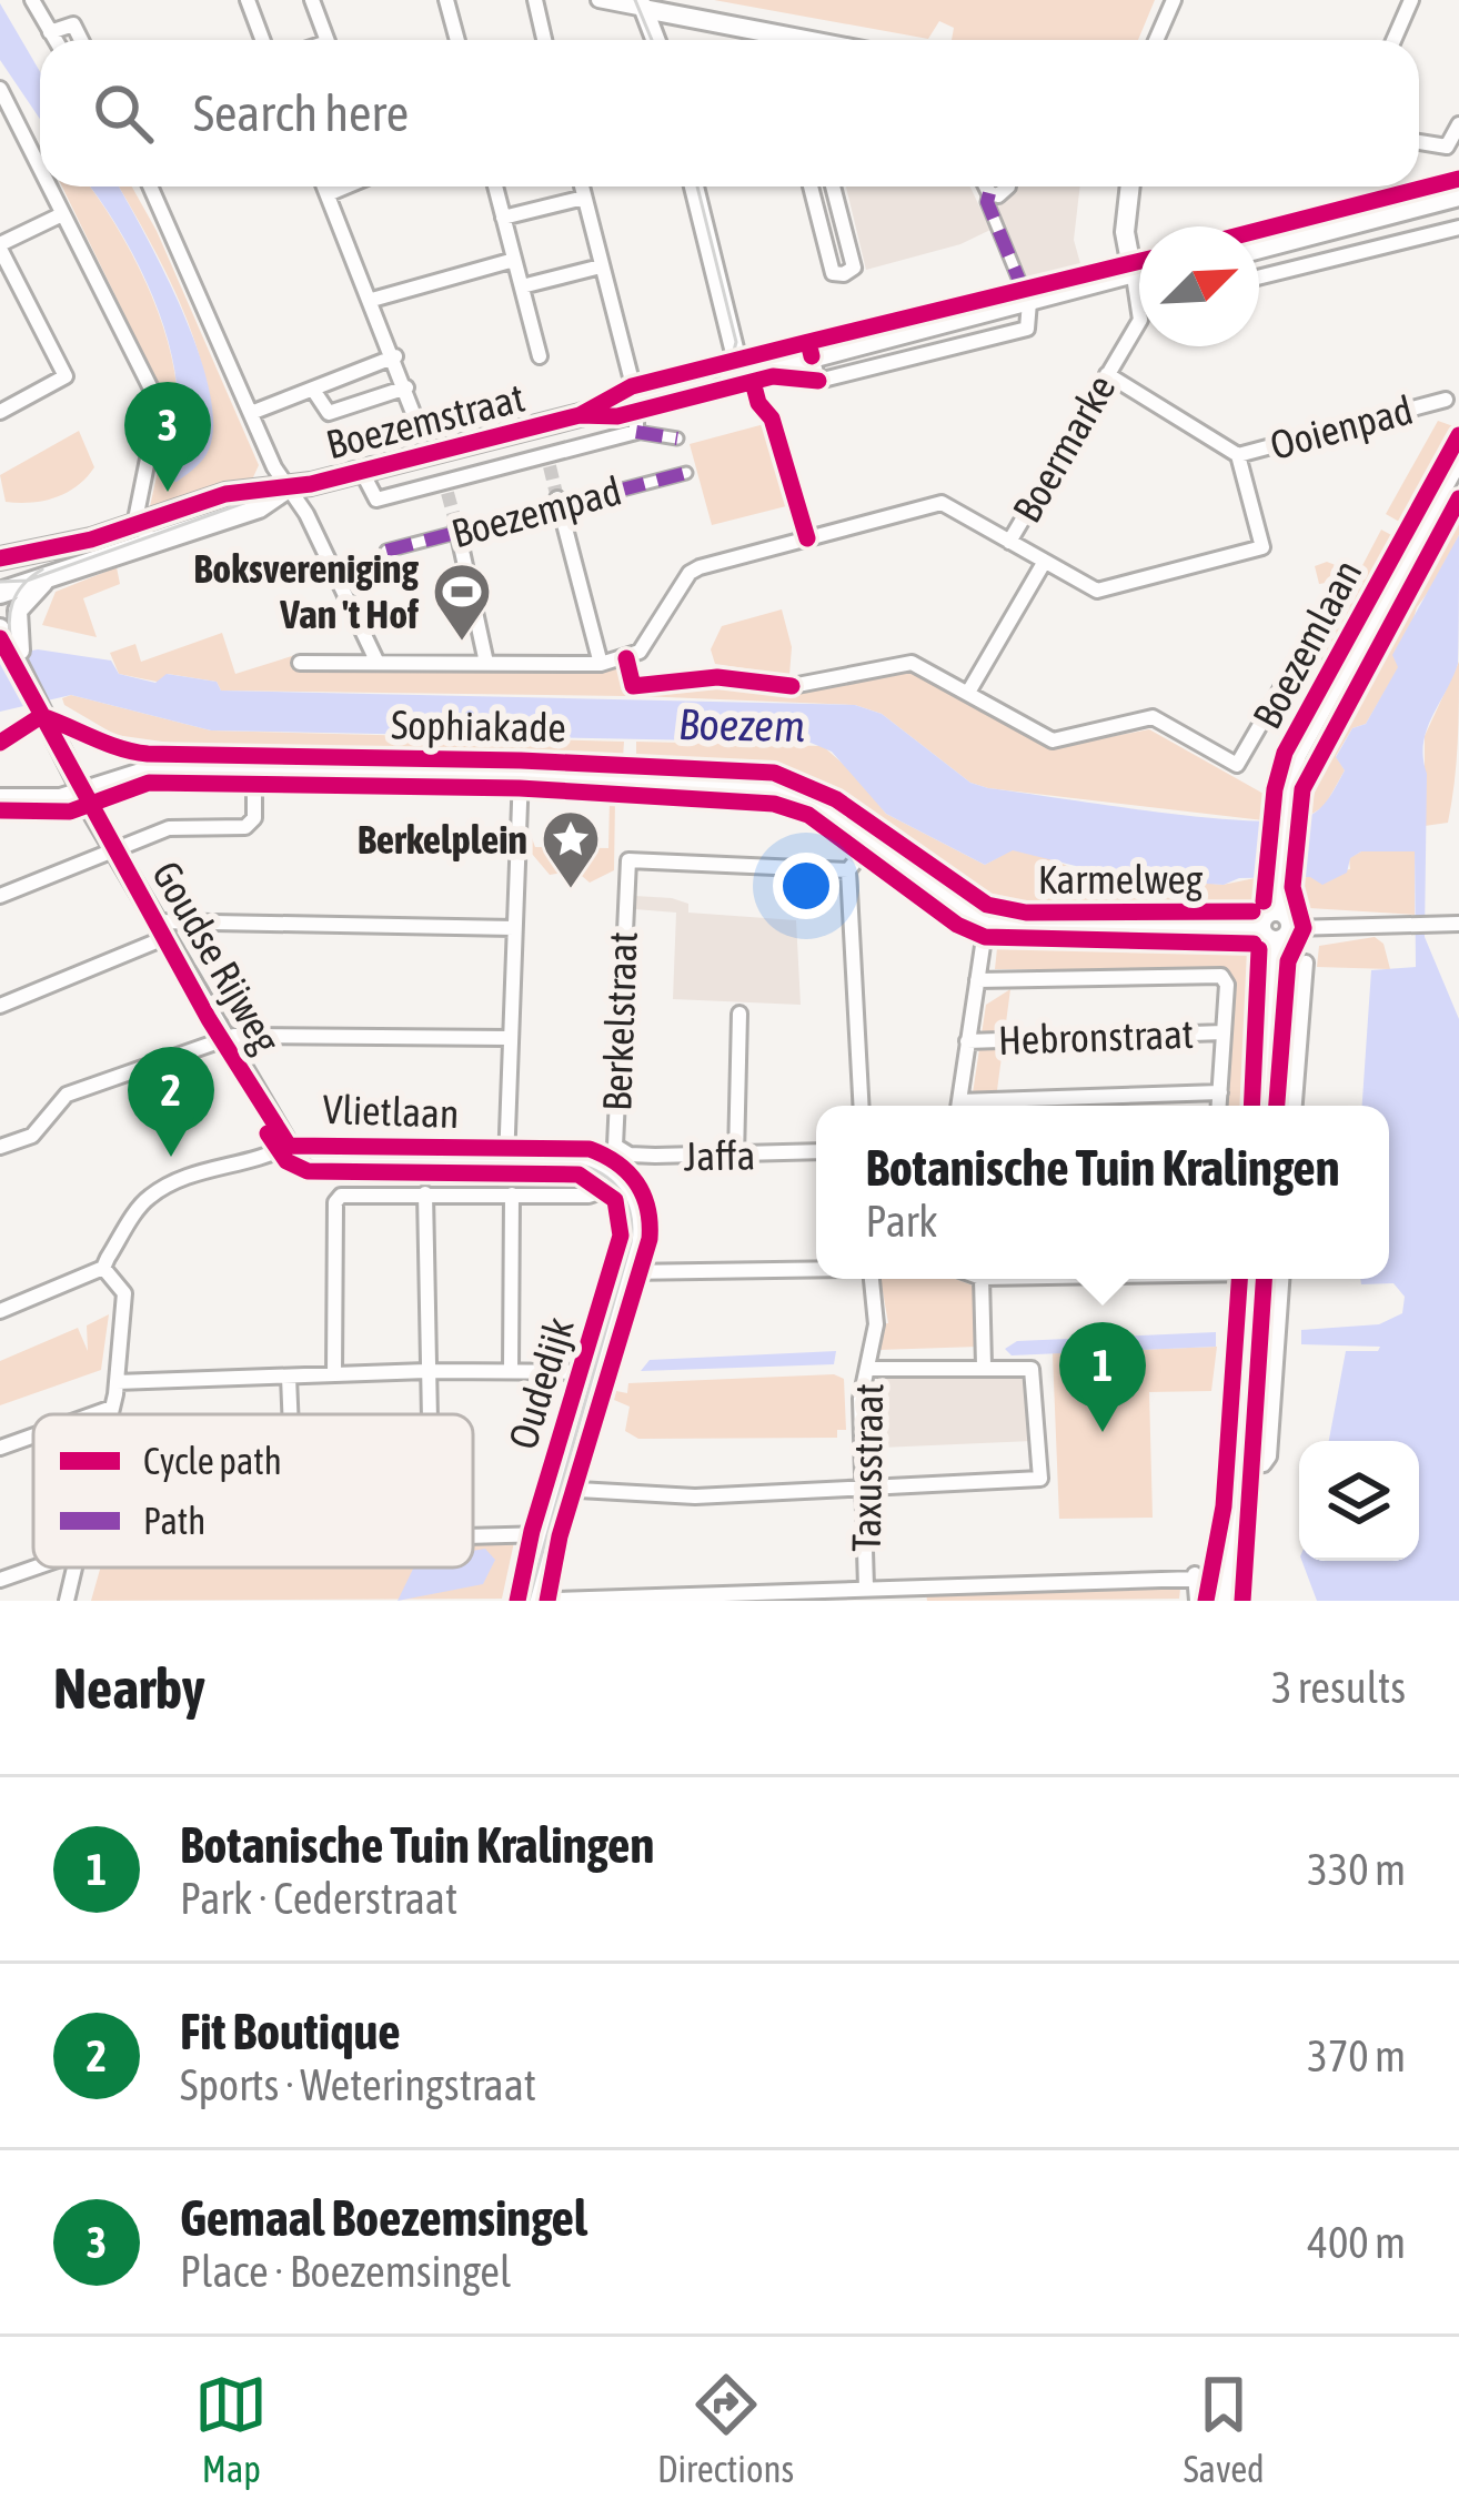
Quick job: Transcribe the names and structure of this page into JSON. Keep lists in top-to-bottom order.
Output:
{
  "streets": {
    "main road": ["Boezemstraat", "Boezemlaan"],
    "street": [
      "Ooienpad",
      "Boermarke",
      "Boezempad",
      "Sophiakade",
      "Karmelweg",
      "Goudse Rijweg",
      "Berkelstraat",
      "Hebronstraat",
      "Vlietlaan",
      "Jaffa",
      "Oudedijk",
      "Taxusstraat"
    ]
  },
  "crossings": [
    ["Boezemlaan", "Karmelweg"],
    ["Sophiakade", "Karmelweg"],
    ["Sophiakade", "Goudse Rijweg"],
    ["Goudse Rijweg", "Vlietlaan"],
    ["Berkelstraat", "Vlietlaan"],
    ["Berkelstraat", "Jaffa"],
    ["Berkelstraat", "Oudedijk"],
    ["Vlietlaan", "Oudedijk"]
  ],
  "water": ["Boezem"],
  "places": {
    "sports": ["Boksvereniging Van 't Hof"],
    "place": ["Berkelplein"]
  },
  "legend": ["Cycle path", "Path"],
  "north": "top right",
  "page": {
    "search": "Search here",
    "pins": ["3", "2", "1"],
    "popup": ["Botanische Tuin Kralingen", "Park"],
    "heading": ["Nearby", "3 results"],
    "list": [
      {
        "mark": "1",
        "name": "Botanische Tuin Kralingen",
        "note": "Park · Cederstraat",
        "value": "330 m"
      },
      {
        "mark": "2",
        "name": "Fit Boutique",
        "note": "Sports · Weteringstraat",
        "value": "370 m"
      },
      {
        "mark": "3",
        "name": "Gemaal Boezemsingel",
        "note": "Place · Boezemsingel",
        "value": "400 m"
      }
    ],
    "nav": ["Map", "Directions", "Saved"]
  }
}
